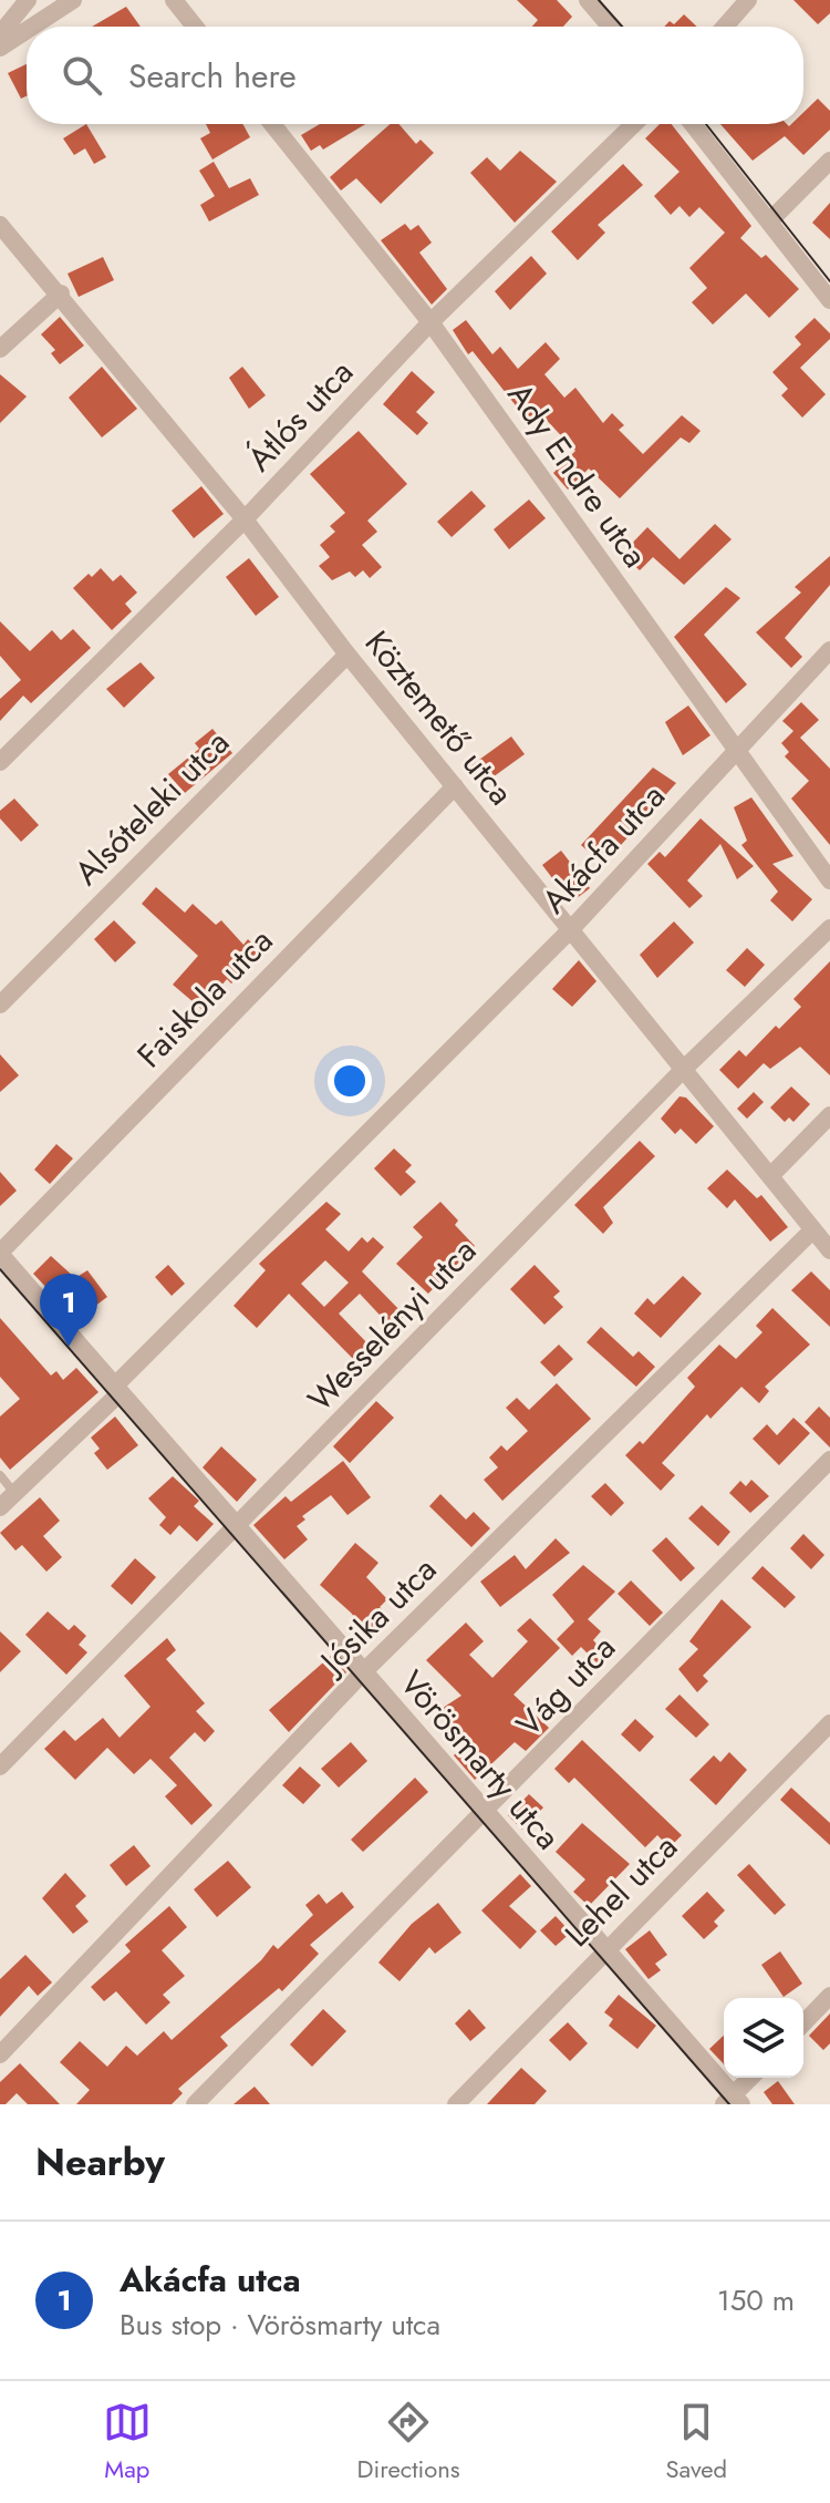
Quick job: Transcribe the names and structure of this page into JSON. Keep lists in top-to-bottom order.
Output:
{
  "streets": {
    "street": [
      "Átlós utca",
      "Ady Endre utca",
      "Köztemető utca",
      "Alsóteleki utca",
      "Akácfa utca",
      "Faiskola utca",
      "Wesselényi utca",
      "Jósika utca",
      "Vág utca",
      "Vörösmarty utca",
      "Lehel utca"
    ]
  },
  "crossings": [
    ["Átlós utca", "Ady Endre utca"],
    ["Átlós utca", "Köztemető utca"],
    ["Ady Endre utca", "Akácfa utca"],
    ["Köztemető utca", "Alsóteleki utca"],
    ["Köztemető utca", "Akácfa utca"],
    ["Köztemető utca", "Faiskola utca"],
    ["Köztemető utca", "Wesselényi utca"],
    ["Köztemető utca", "Jósika utca"],
    ["Akácfa utca", "Vörösmarty utca"],
    ["Faiskola utca", "Vörösmarty utca"],
    ["Wesselényi utca", "Vörösmarty utca"],
    ["Jósika utca", "Vörösmarty utca"],
    ["Vág utca", "Vörösmarty utca"],
    ["Vörösmarty utca", "Lehel utca"]
  ],
  "page": {
    "search": "Search here",
    "pins": "1",
    "heading": "Nearby",
    "list": [
      {
        "mark": "1",
        "name": "Akácfa utca",
        "note": "Bus stop · Vörösmarty utca",
        "value": "150 m"
      }
    ],
    "nav": ["Map", "Directions", "Saved"]
  }
}
